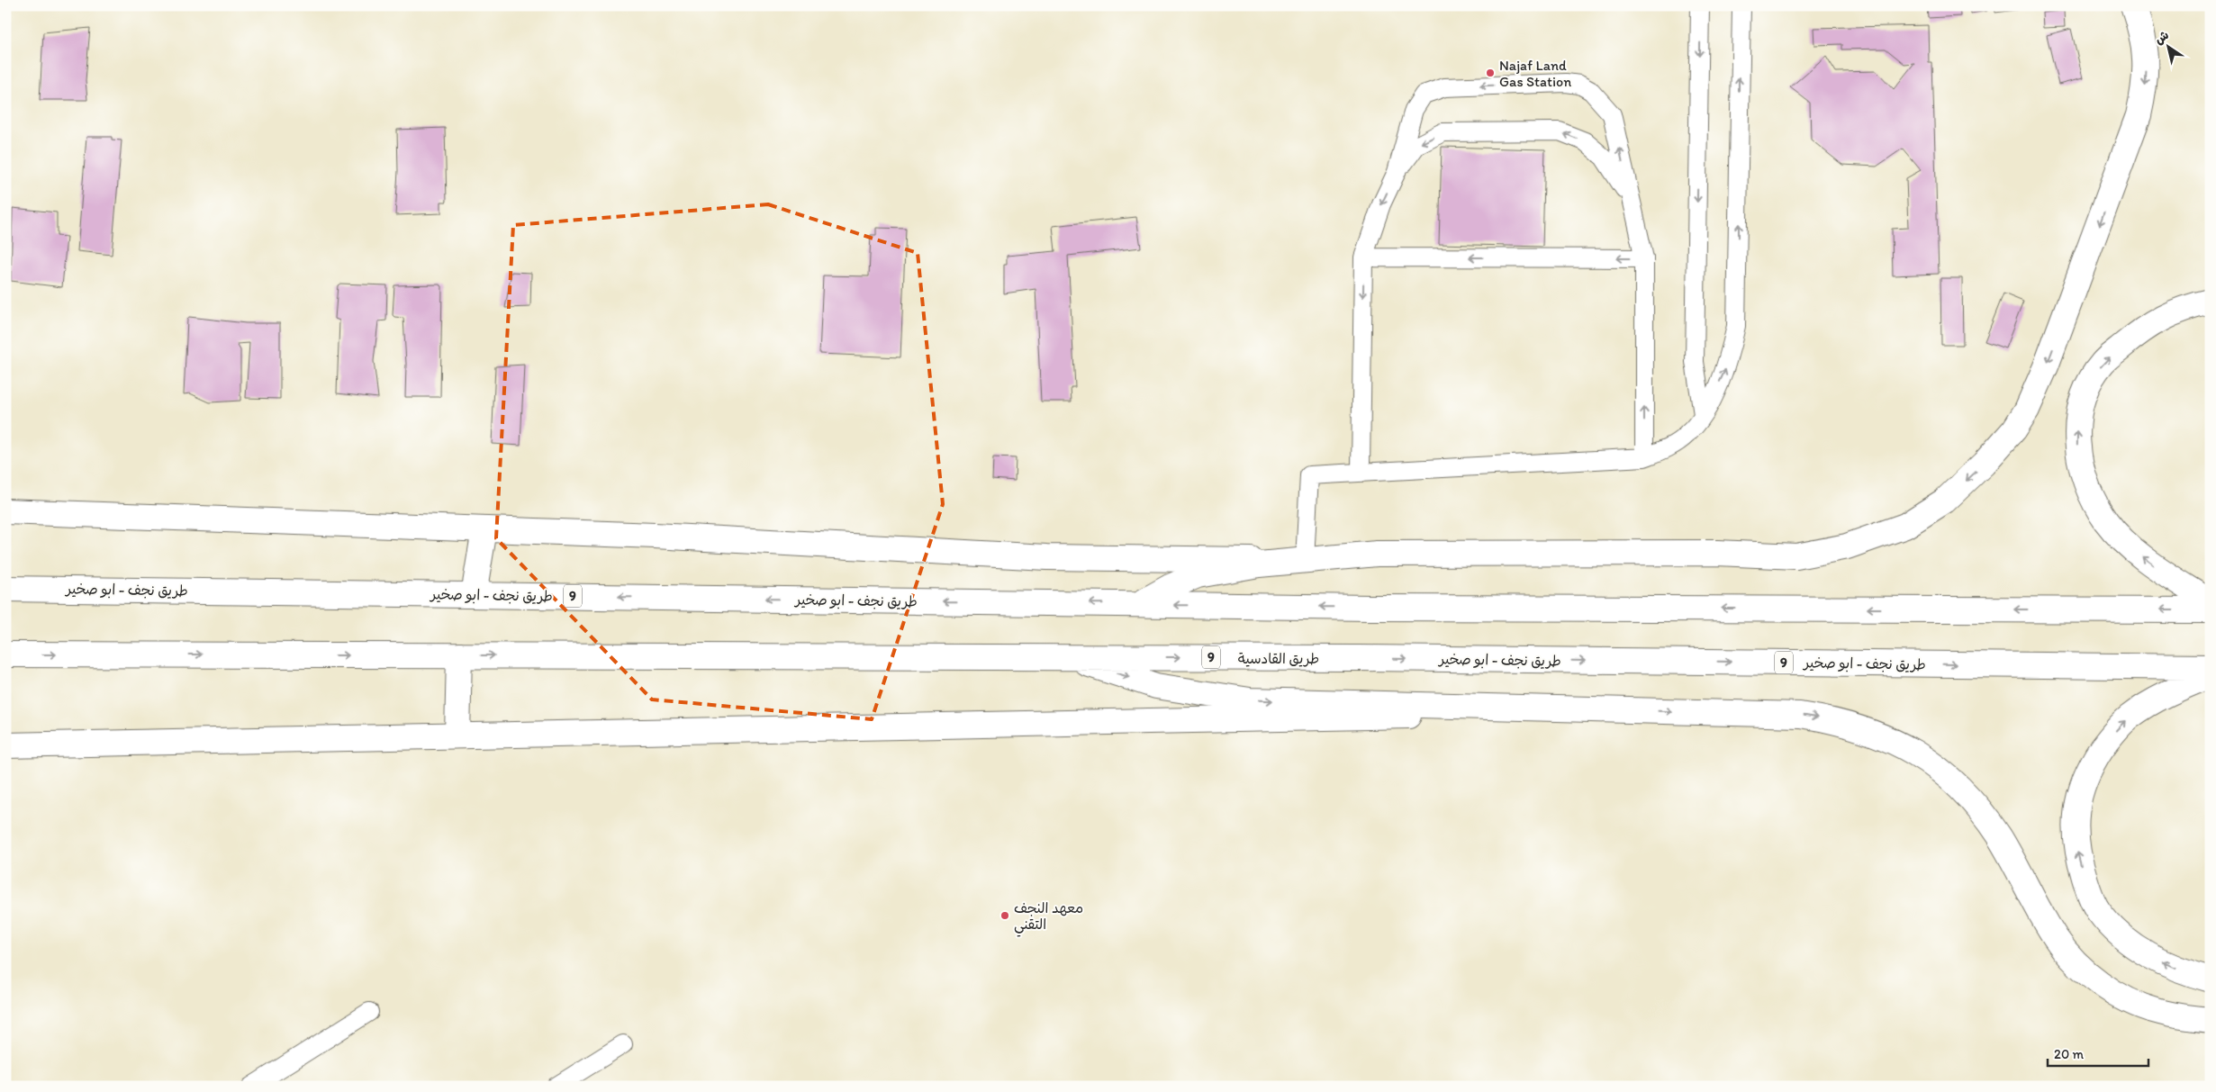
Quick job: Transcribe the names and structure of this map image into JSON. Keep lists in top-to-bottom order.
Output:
{
  "streets": {
    "main road": ["طريق نجف - ابو صخير", "9", "طريق القادسية"]
  },
  "crossings": [
    ["طريق نجف - ابو صخير", "9"],
    ["طريق نجف - ابو صخير", "طريق القادسية"],
    ["9", "طريق القادسية"]
  ],
  "places": ["Najaf Land Gas Station", "معهد النجف التقني"],
  "scale_bar": "20 m",
  "north": "top left"
}
